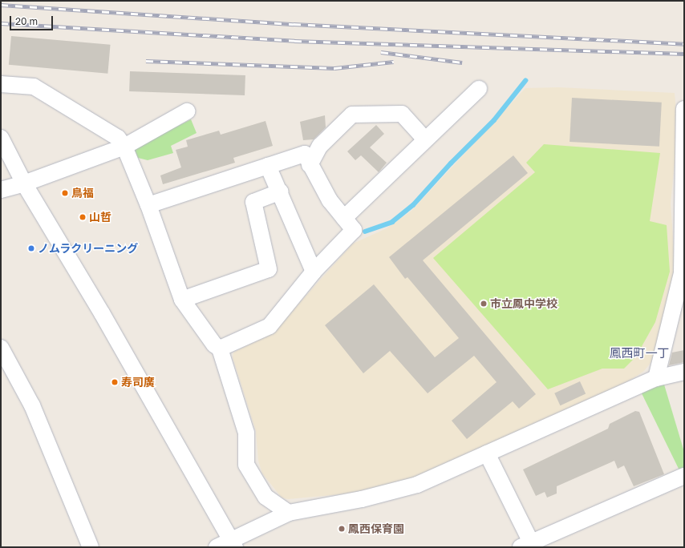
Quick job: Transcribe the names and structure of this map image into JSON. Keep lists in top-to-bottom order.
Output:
{
  "districts": ["鳳西町一丁"],
  "places": [
    "鳥福",
    "山哲",
    "ノムラクリーニング",
    "市立鳳中学校",
    "寿司廣",
    "鳳西保育園"
  ],
  "scale_bar": "20 m"
}
